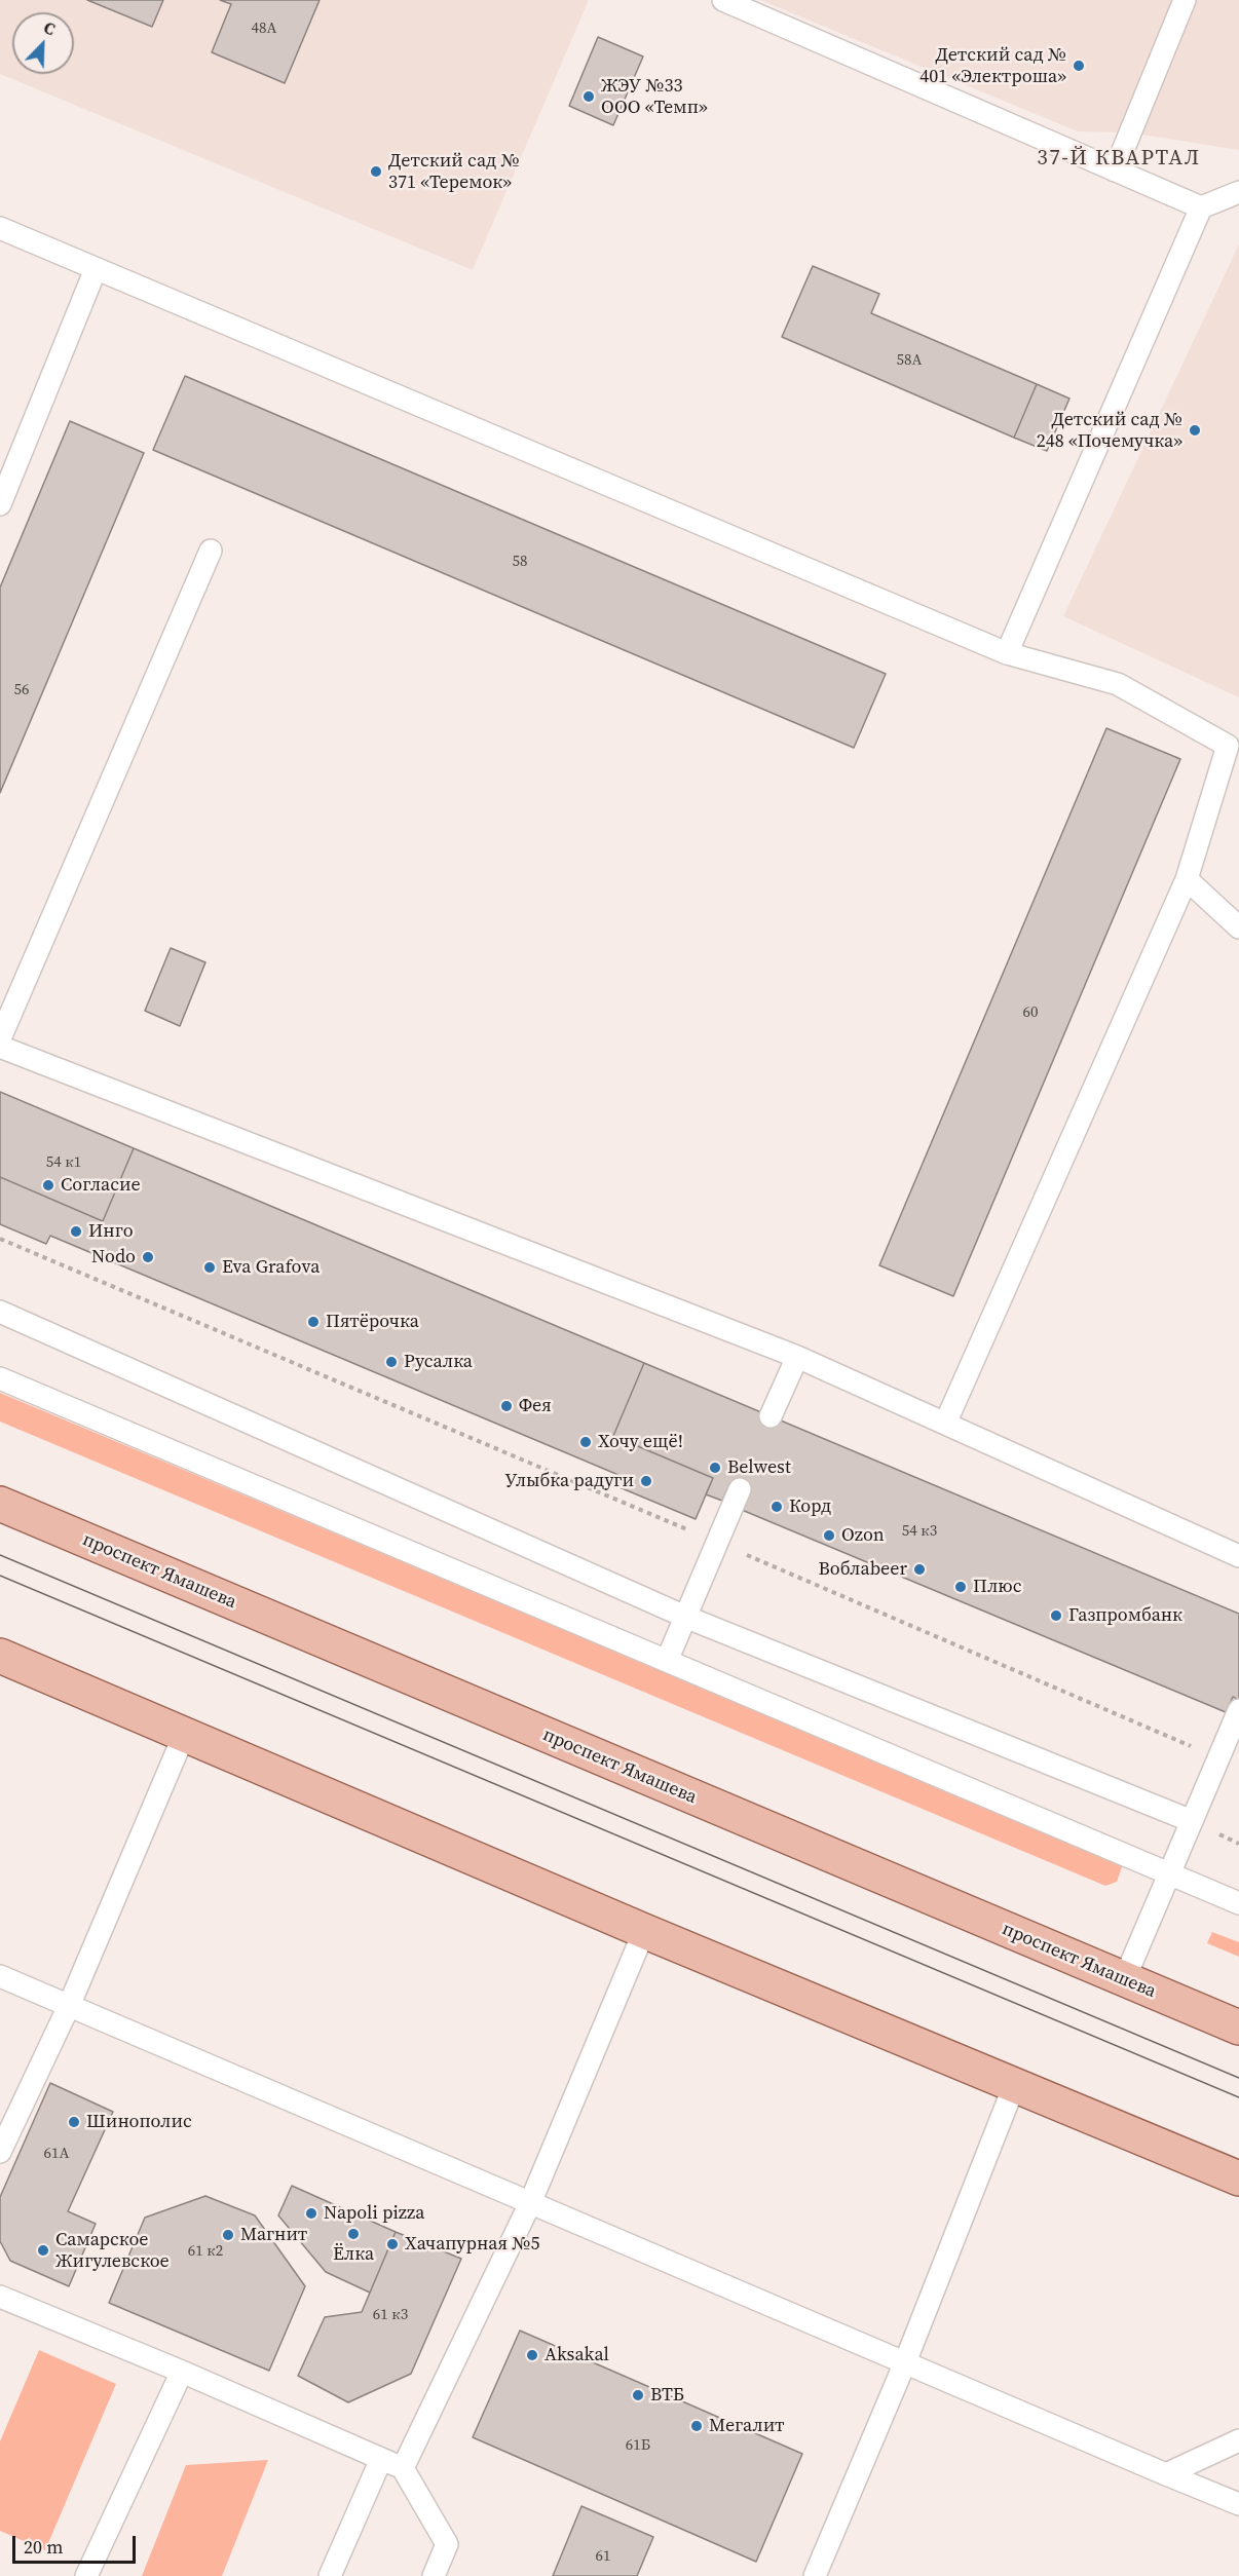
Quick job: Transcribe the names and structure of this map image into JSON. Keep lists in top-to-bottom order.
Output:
{
  "streets": {
    "main road": ["проспект Ямашева"]
  },
  "districts": ["37-Й КВАРТАЛ"],
  "places": [
    "Детский сад № 401 «Электроша»",
    "ЖЭУ №33 ООО «Темп»",
    "Детский сад № 371 «Теремок»",
    "Детский сад № 248 «Почемучка»",
    "Согласие",
    "Инго",
    "Nodo",
    "Eva Grafova",
    "Пятёрочка",
    "Русалка",
    "Фея",
    "Хочу ещё!",
    "Belwest",
    "Улыбка радуги",
    "Корд",
    "Ozon",
    "Воблаbeer",
    "Плюс",
    "Газпромбанк",
    "Шинополис",
    "Napoli pizza",
    "Ёлка",
    "Магнит",
    "Хачапурная №5",
    "Самарское Жигулевское",
    "Aksakal",
    "ВТБ",
    "Мегалит"
  ],
  "house_numbers": [
    "48А",
    "58А",
    "58",
    "56",
    "60",
    "54 к1",
    "54 к3",
    "61А",
    "61 к2",
    "61 к3",
    "61Б",
    "61"
  ],
  "scale_bar": "20 m",
  "north": "top right"
}
